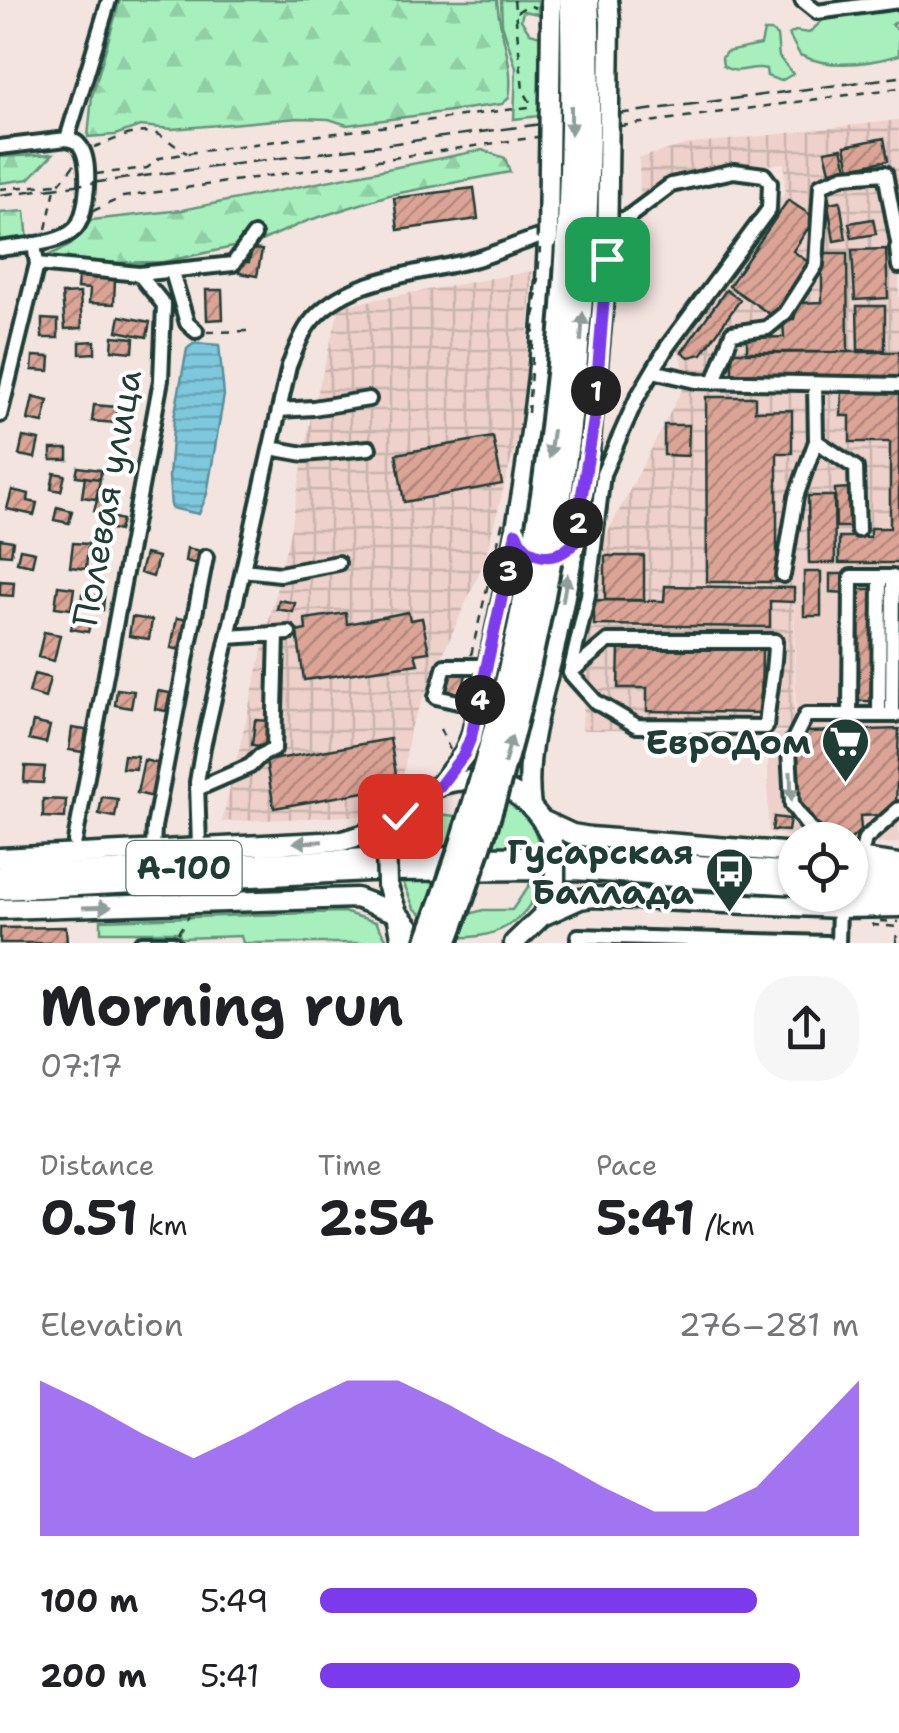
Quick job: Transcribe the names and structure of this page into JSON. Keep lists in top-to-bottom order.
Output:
{
  "streets": {
    "main road": ["А-100"],
    "street": ["Полевая улица"]
  },
  "places": {
    "supermarket": ["ЕвроДом"],
    "bus stop": ["Гусарская Баллада"]
  },
  "page": {
    "pins": [
      "1",
      "2",
      "3",
      "4"
    ],
    "heading": ["Morning run", "07:17"],
    "stats": [
      ["Distance", "0.51 km"],
      ["Time", "2:54"],
      ["Pace", "5:41 /km"]
    ],
    "chart": ["Elevation", "276–281 m"],
    "list": [
      {
        "name": "100 m",
        "note": "5:49"
      },
      {
        "name": "200 m",
        "note": "5:41"
      }
    ]
  }
}
